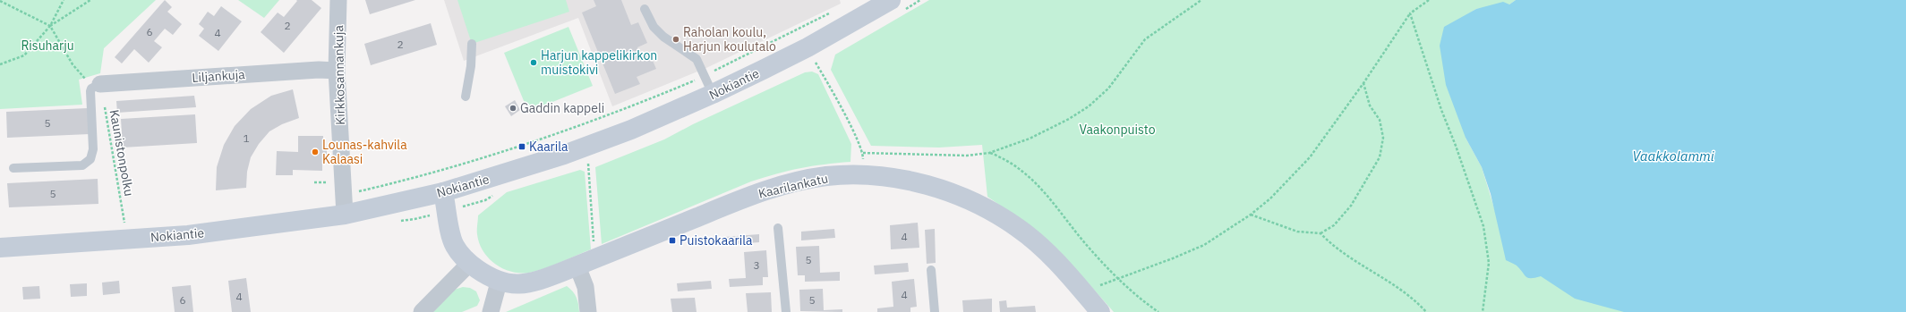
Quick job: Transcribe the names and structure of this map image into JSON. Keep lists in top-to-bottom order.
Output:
{
  "streets": {
    "main road": ["Nokiantie", "Kaarilankatu"],
    "street": ["Kirkkosannankuja", "Liljankuja"],
    "path": ["Kaunistonpolku"]
  },
  "crossings": [
    ["Kirkkosannankuja", "Liljankuja"],
    ["Kirkkosannankuja", "Nokiantie"],
    ["Liljankuja", "Kaunistonpolku"]
  ],
  "water": ["Vaakkolammi"],
  "parks": ["Risuharju", "Vaakonpuisto"],
  "places": {
    "other": [
      "Raholan koulu, Harjun koulutalo",
      "Harjun kappelikirkon muistokivi",
      "Gaddin kappeli",
      "Lounas-kahvila Kalaasi"
    ],
    "transit": ["Kaarila", "Puistokaarila"]
  },
  "house_numbers": [
    "2",
    "6",
    "4",
    "2",
    "5",
    "1",
    "5",
    "4",
    "5",
    "3",
    "4",
    "4",
    "6",
    "5"
  ]
}
